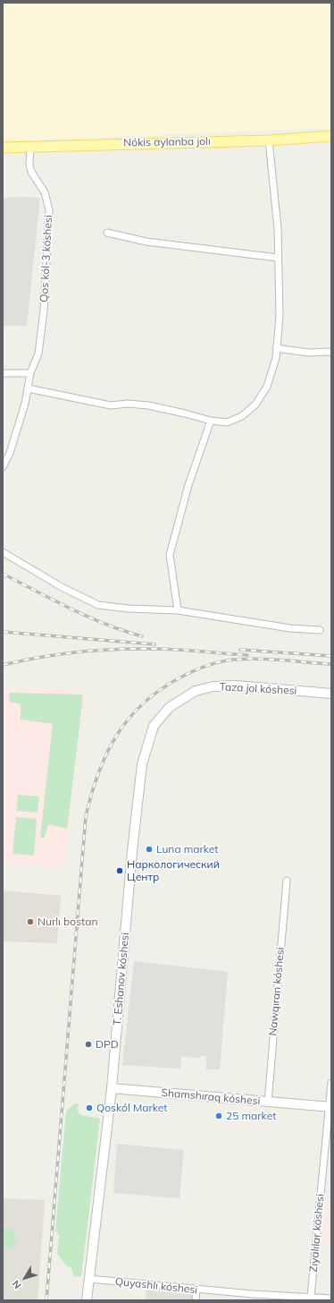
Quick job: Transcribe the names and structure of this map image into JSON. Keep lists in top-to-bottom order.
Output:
{
  "streets": {
    "main road": [
      "Nókis aylanba jolı",
      "Taza jol kóshesi",
      "T. Eshanov kóshesi",
      "Shamshıraq kóshesi"
    ],
    "street": [
      "Qos kól-3 kóshesi",
      "Nawqıran kóshesi",
      "Zıyalılar kóshesi",
      "Quyashlı kóshesi"
    ]
  },
  "crossings": [
    ["Nókis aylanba jolı", "Qos kól-3 kóshesi"],
    ["Taza jol kóshesi", "T. Eshanov kóshesi"],
    ["T. Eshanov kóshesi", "Shamshıraq kóshesi"],
    ["T. Eshanov kóshesi", "Quyashlı kóshesi"],
    ["Nawqıran kóshesi", "Shamshıraq kóshesi"],
    ["Shamshıraq kóshesi", "Zıyalılar kóshesi"],
    ["Zıyalılar kóshesi", "Quyashlı kóshesi"]
  ],
  "places": [
    "Luna market",
    "Наркологический Центр",
    "Nurlı bostan",
    "DPD",
    "Qoskól Market",
    "25 market"
  ],
  "north": "bottom left"
}
